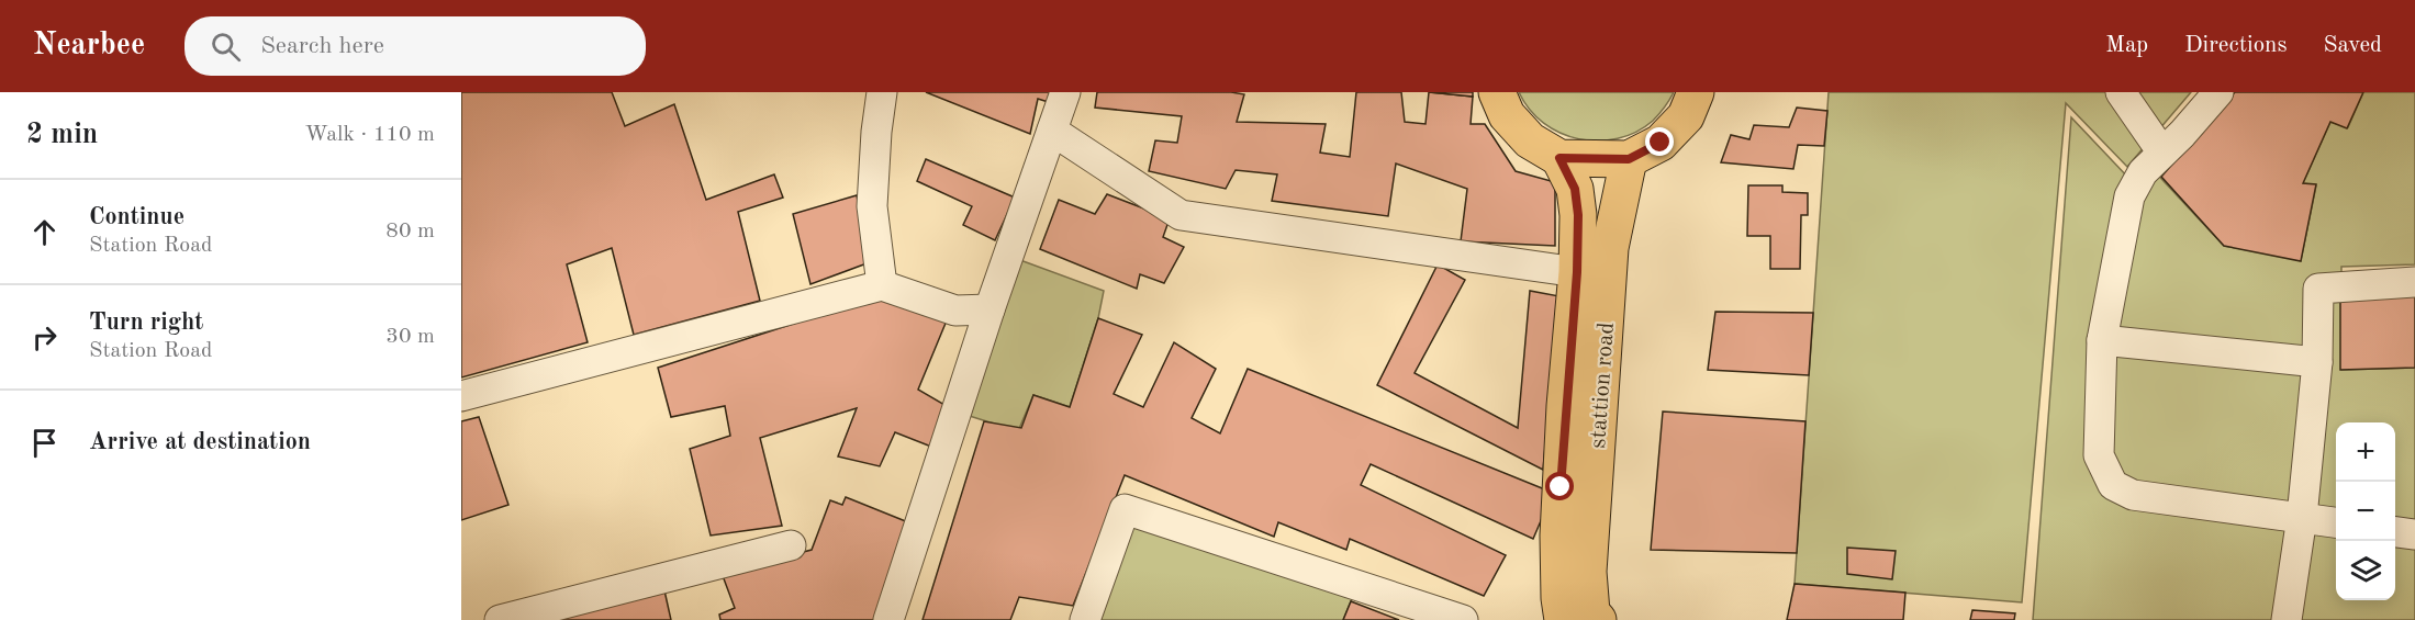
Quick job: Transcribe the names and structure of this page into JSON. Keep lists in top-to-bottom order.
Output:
{
  "streets": {
    "main road": ["stattion road"]
  },
  "page": {
    "header": "Nearbee",
    "search": "Search here",
    "nav": ["Map", "Directions", "Saved"],
    "heading": ["2 min", "Walk · 110 m"],
    "list": [
      ["Continue", "Station Road", "80 m"],
      ["Turn right", "Station Road", "30 m"],
      "Arrive at destination"
    ],
    "map_buttons": ["+", "−"]
  }
}
